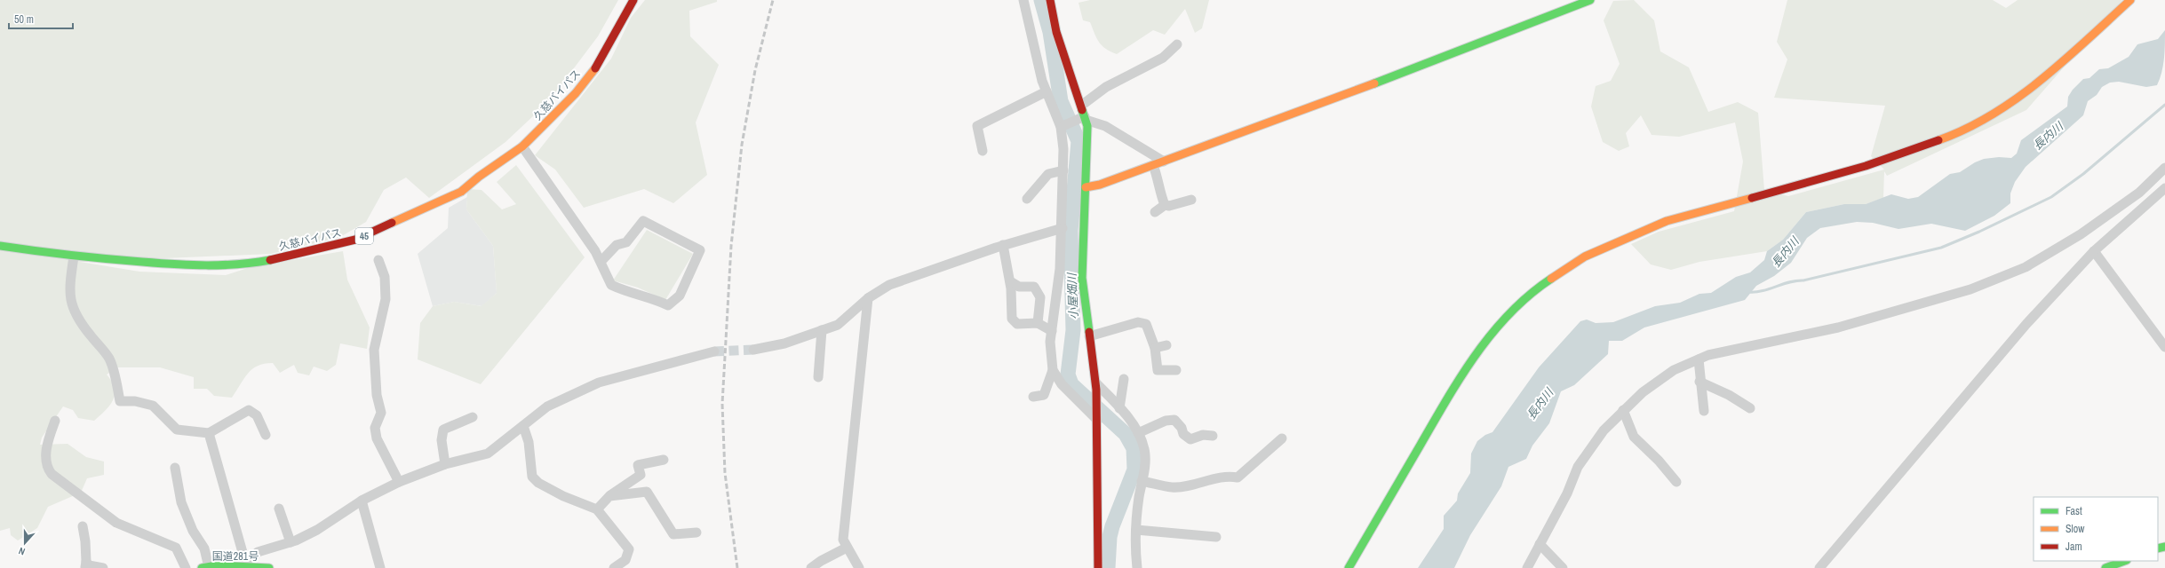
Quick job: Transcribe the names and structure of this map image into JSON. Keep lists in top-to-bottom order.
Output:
{
  "streets": {
    "main road": ["久慈バイパス", "45", "国道281号"]
  },
  "water": ["長内川", "小屋畑川"],
  "legend": ["Fast", "Slow", "Jam"],
  "scale_bar": "50 m",
  "north": "bottom"
}
